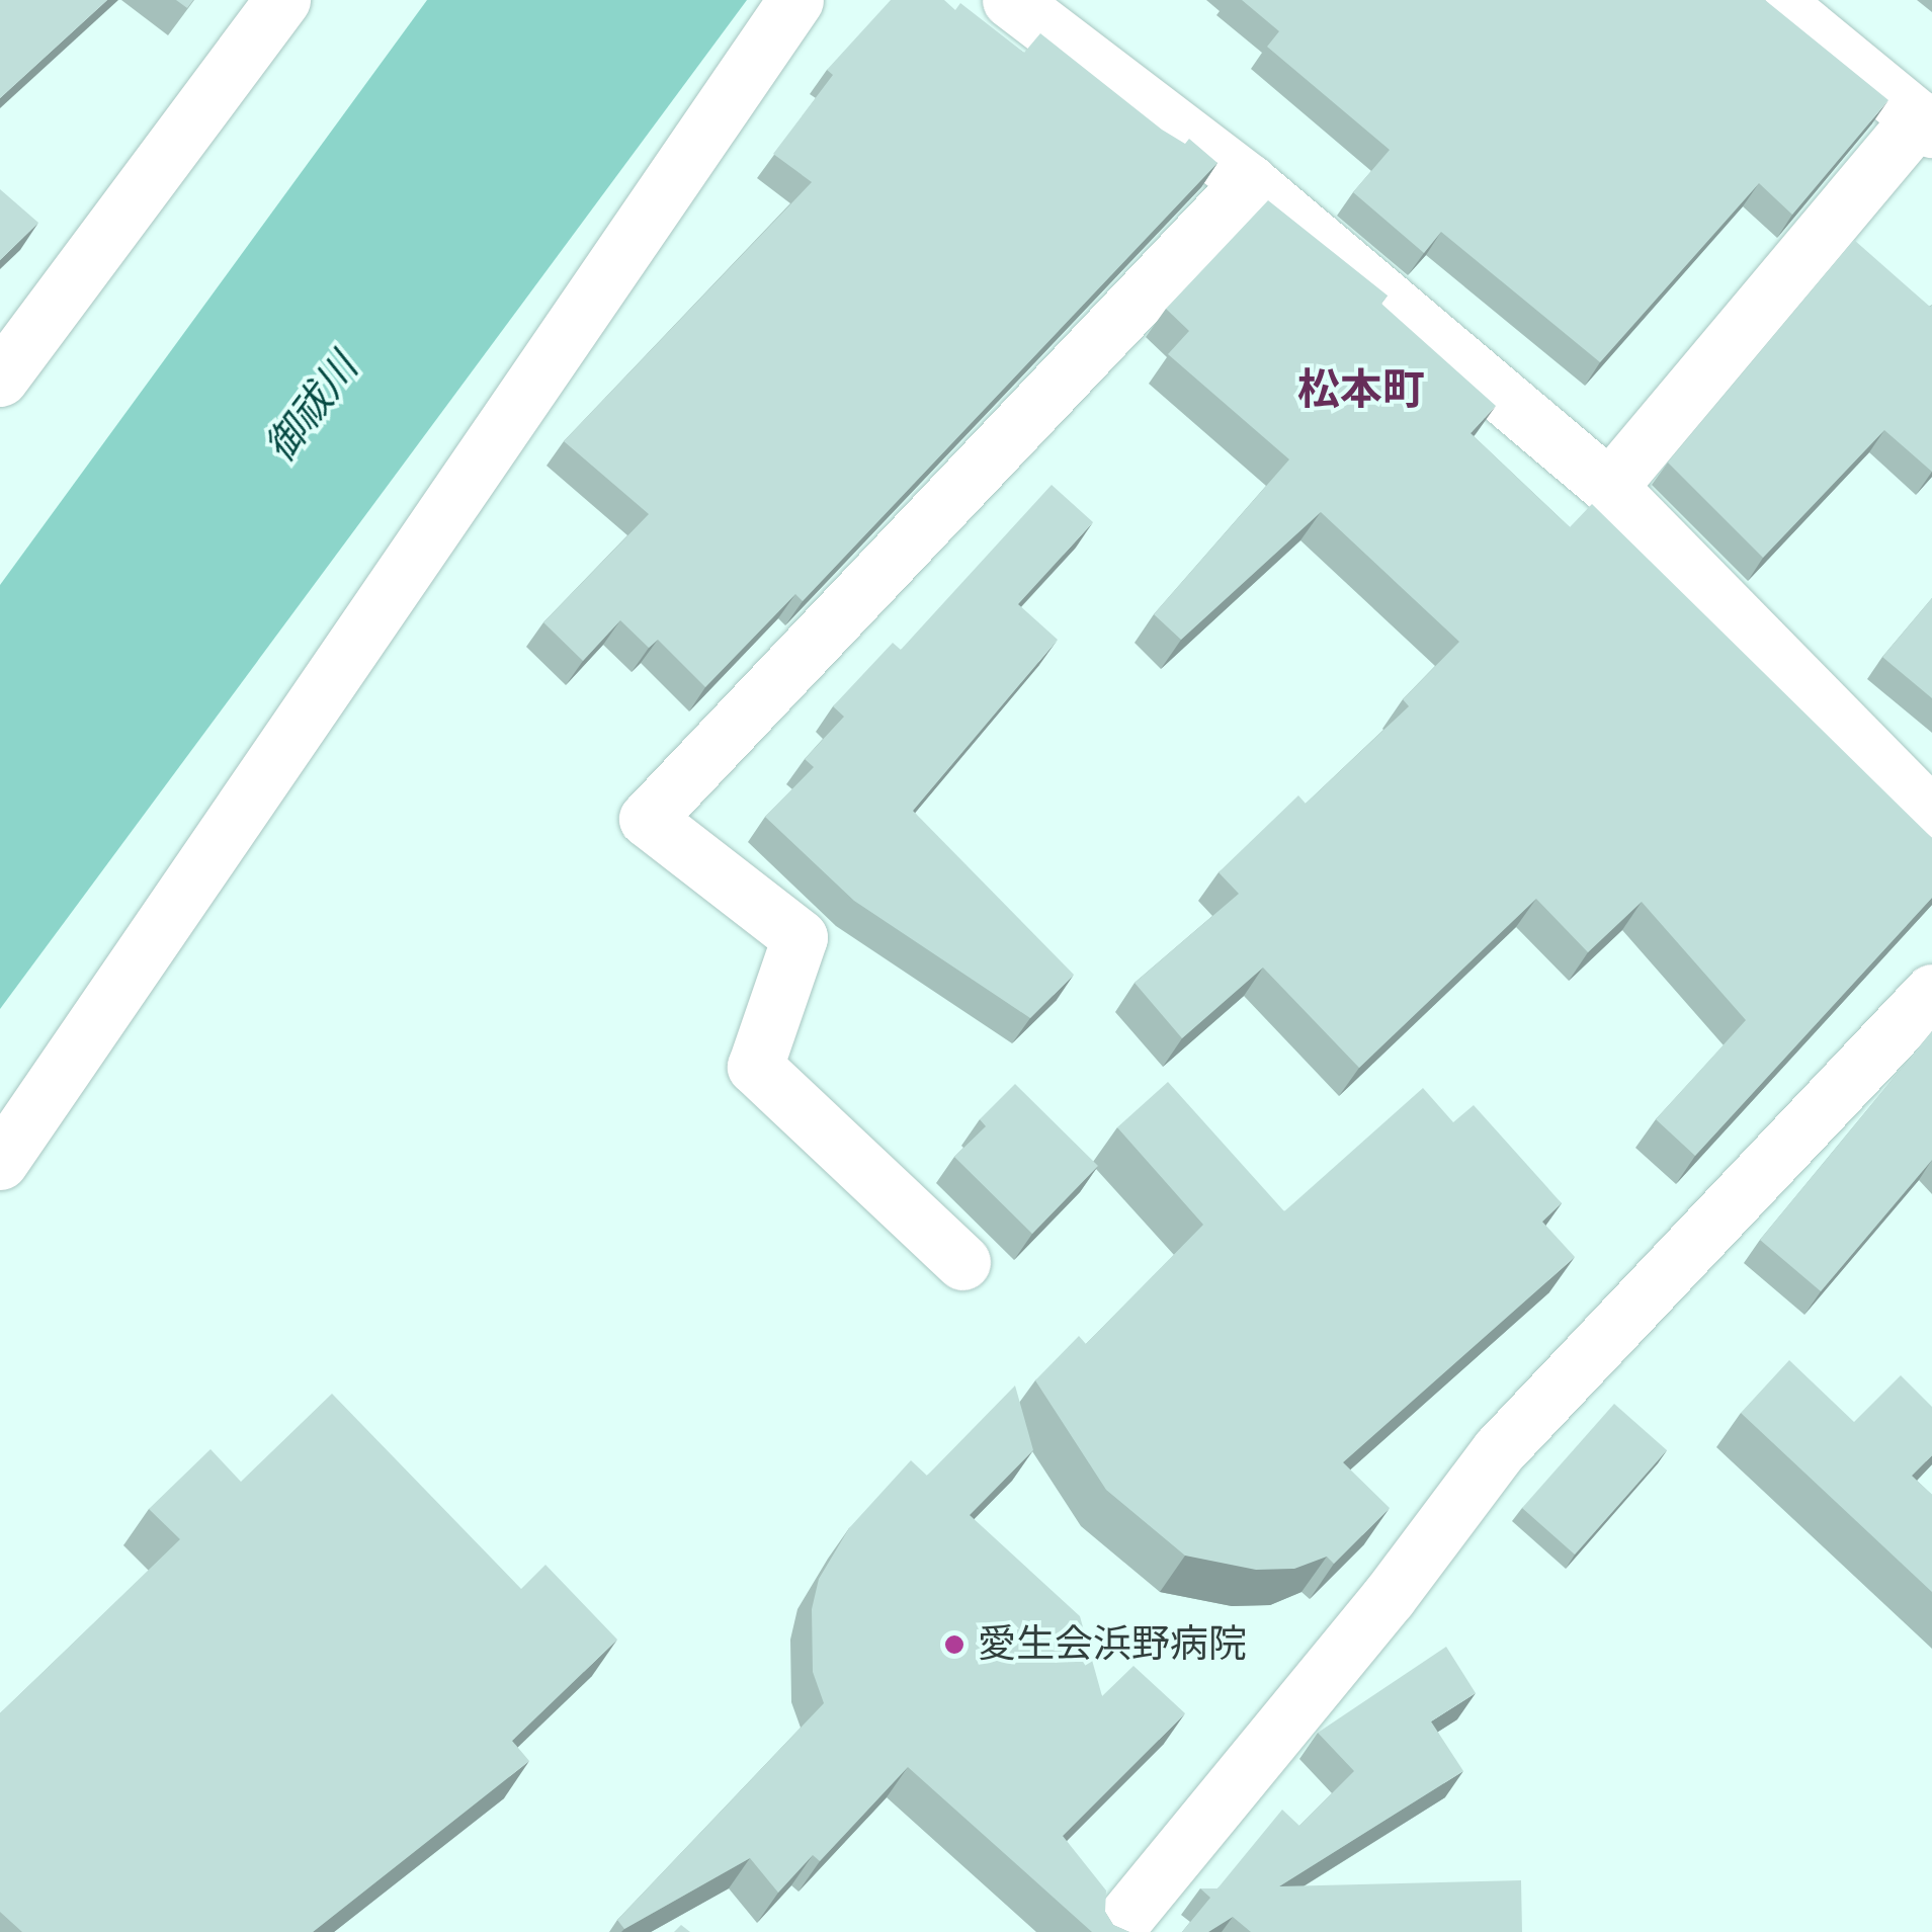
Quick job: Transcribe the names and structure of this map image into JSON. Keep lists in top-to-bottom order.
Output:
{
  "districts": ["松本町"],
  "water": ["御祓川"],
  "places": ["愛生会浜野病院"]
}
